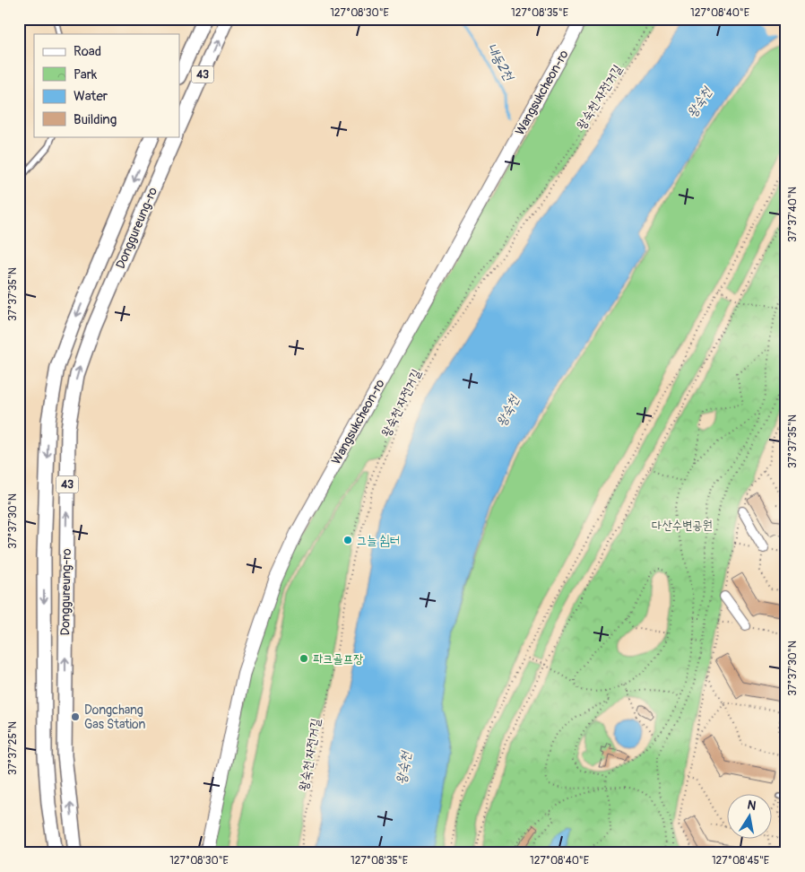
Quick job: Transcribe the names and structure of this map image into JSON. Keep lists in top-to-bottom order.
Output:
{
  "streets": {
    "main road": ["43", "Donggureung-ro"],
    "street": ["Wangsukcheon-ro"],
    "path": ["왕숙천 자전거길"]
  },
  "water": ["내동2천", "왕숙천"],
  "parks": ["다산수변공원"],
  "places": ["그늘 쉼터", "파크골프장", "Dongchang Gas Station"],
  "legend": [
    "Road",
    "Park",
    "Water",
    "Building"
  ],
  "north": "top",
  "coordinates": [
    "127°08'30\"E",
    "127°08'35\"E",
    "127°08'40\"E",
    "37°37'40\"N",
    "37°37'35\"N",
    "37°37'30\"N",
    "37°37'25\"N",
    "127°08'45\"E"
  ]
}
